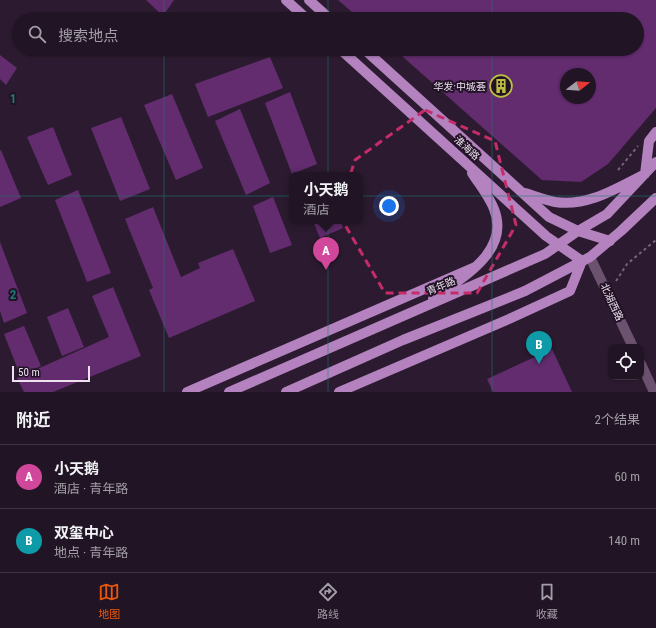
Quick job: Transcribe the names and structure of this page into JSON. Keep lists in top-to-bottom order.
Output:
{
  "streets": {
    "main road": ["淮海路", "青年路"],
    "street": ["北湖西路"]
  },
  "crossings": [
    ["淮海路", "青年路"],
    ["淮海路", "北湖西路"]
  ],
  "places": {
    "building": ["华发·中城荟"]
  },
  "scale_bar": "50 m",
  "north": "right",
  "page": {
    "search": "搜索地点",
    "popup": ["小天鹅", "酒店"],
    "pins": ["A", "B"],
    "scale": "50 m",
    "heading": ["附近", "2个结果"],
    "list": [
      {
        "mark": "A",
        "name": "小天鹅",
        "note": "酒店 · 青年路",
        "value": "60 m"
      },
      {
        "mark": "B",
        "name": "双玺中心",
        "note": "地点 · 青年路",
        "value": "140 m"
      }
    ],
    "nav": ["地图", "路线", "收藏"]
  },
  "grid": {
    "rows": ["1", "2"]
  }
}
